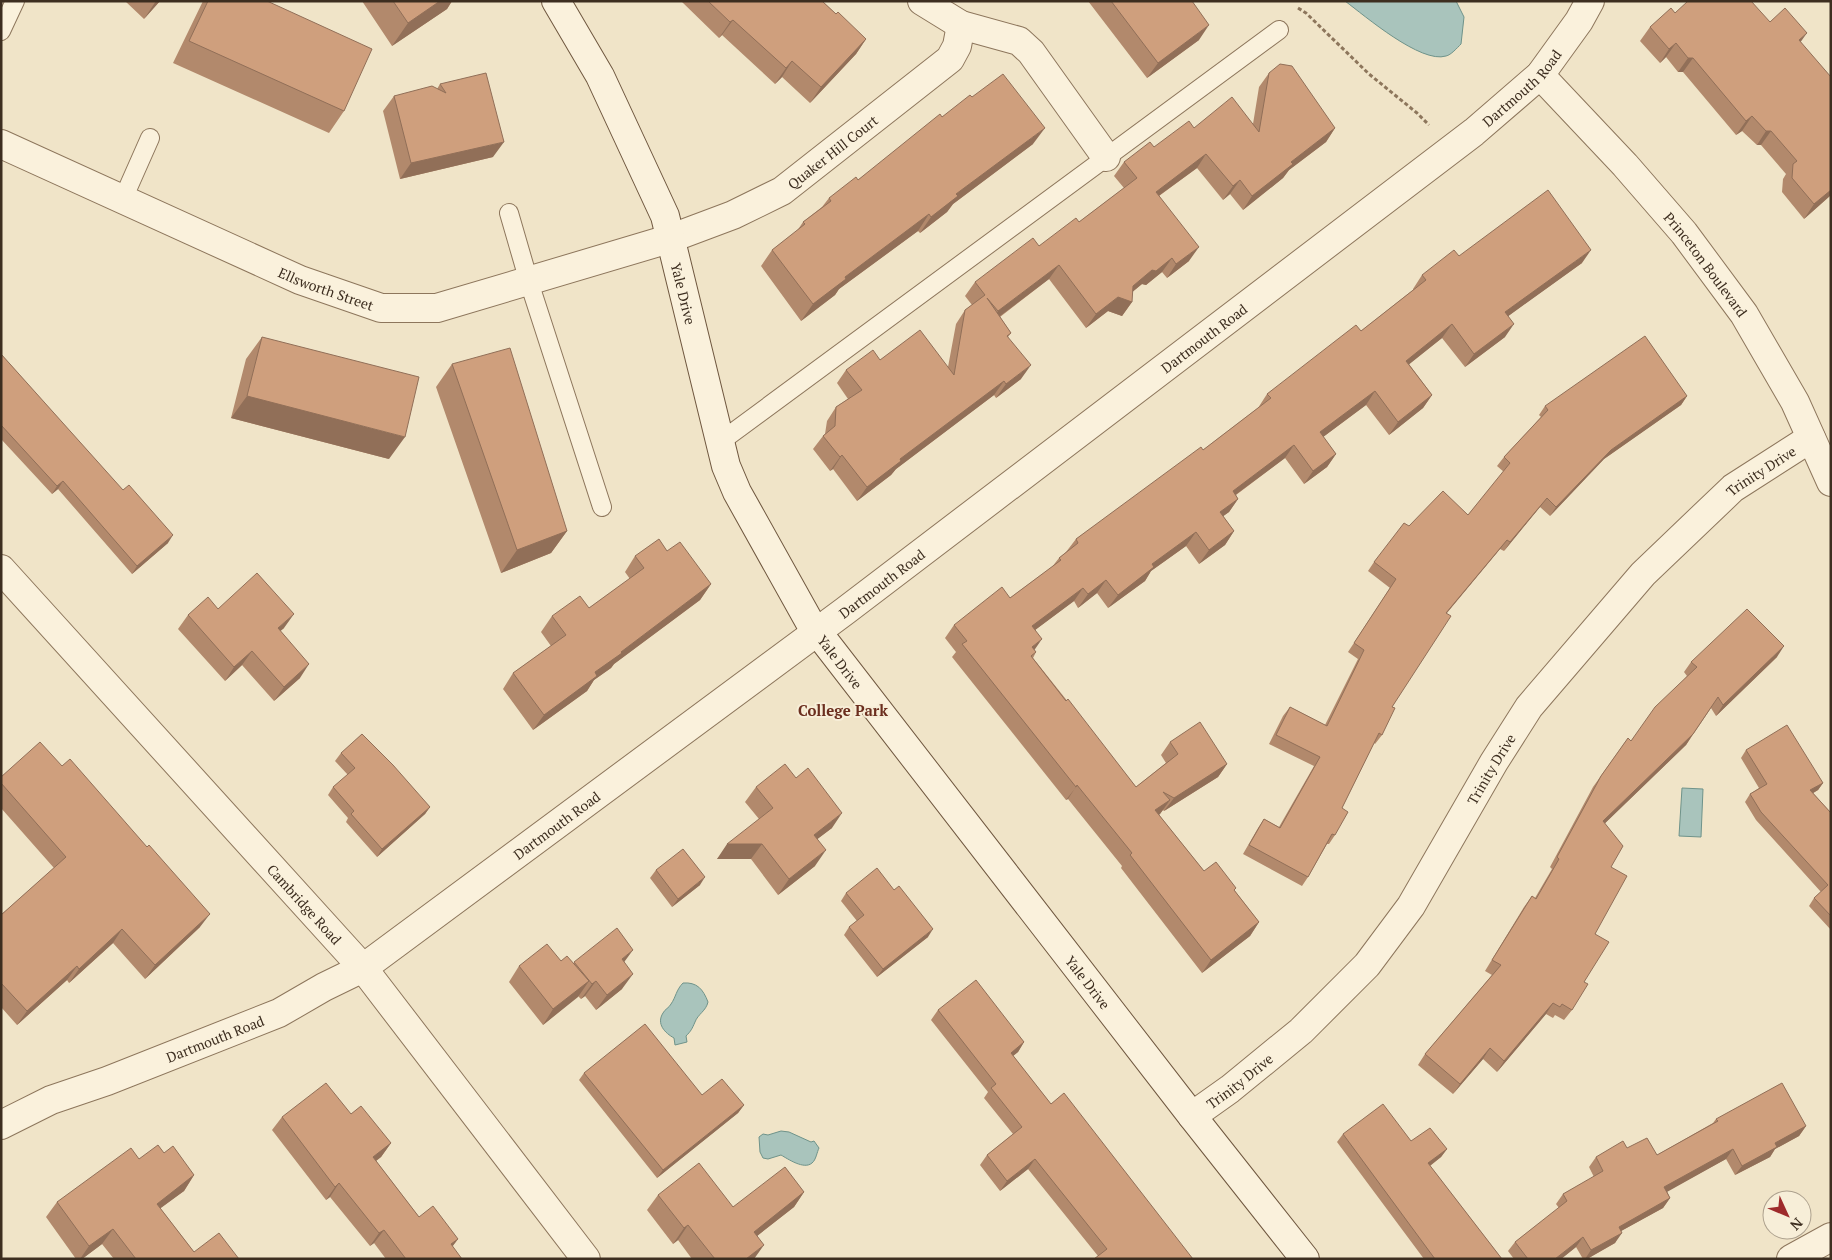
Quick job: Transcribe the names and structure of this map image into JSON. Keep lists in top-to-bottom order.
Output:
{
  "streets": {
    "street": [
      "Dartmouth Road",
      "Quaker Hill Court",
      "Princeton Boulevard",
      "Ellsworth Street",
      "Yale Drive",
      "Trinity Drive",
      "Cambridge Road"
    ]
  },
  "crossings": [
    ["Dartmouth Road", "Princeton Boulevard"],
    ["Dartmouth Road", "Yale Drive"],
    ["Dartmouth Road", "Cambridge Road"],
    ["Quaker Hill Court", "Ellsworth Street"],
    ["Quaker Hill Court", "Yale Drive"],
    ["Princeton Boulevard", "Trinity Drive"],
    ["Ellsworth Street", "Yale Drive"],
    ["Yale Drive", "Trinity Drive"]
  ],
  "districts": ["College Park"],
  "north": "bottom right"
}
